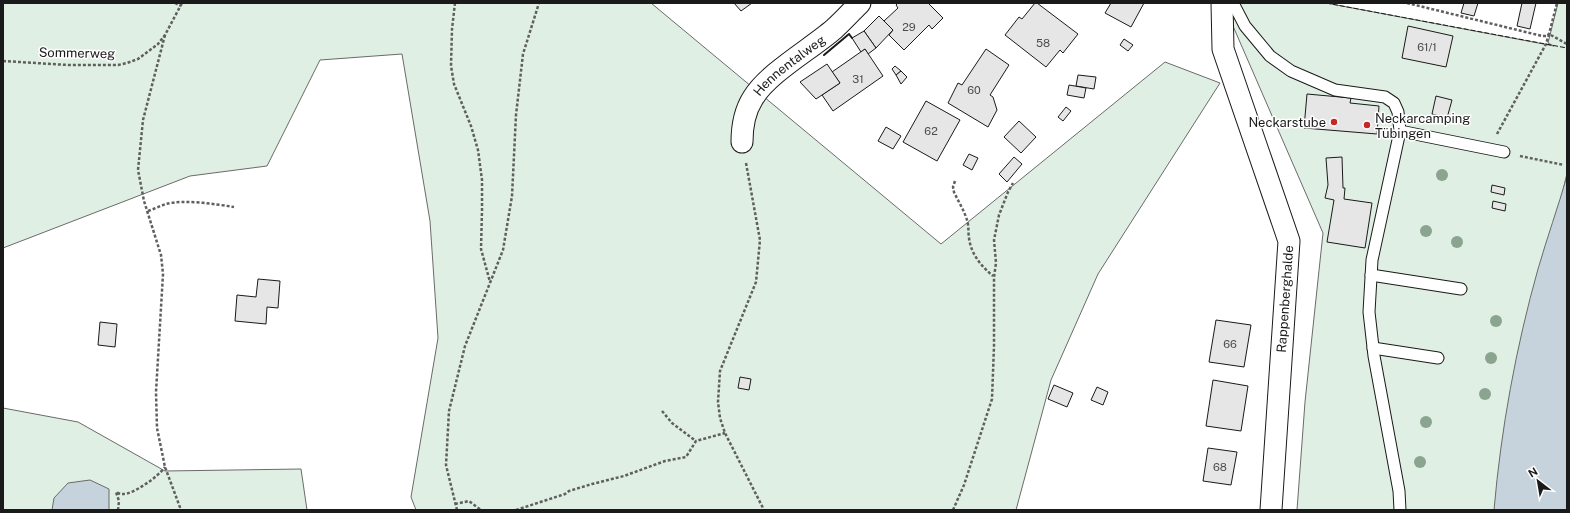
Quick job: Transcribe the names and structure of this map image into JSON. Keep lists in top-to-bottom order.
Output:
{
  "streets": {
    "street": ["Hennentalweg", "Rappenberghalde"],
    "path": ["Sommerweg"]
  },
  "places": ["Neckarstube", "Neckarcamping Tübingen"],
  "house_numbers": [
    "29",
    "58",
    "61/1",
    "31",
    "60",
    "62",
    "66",
    "68"
  ],
  "north": "top left"
}
